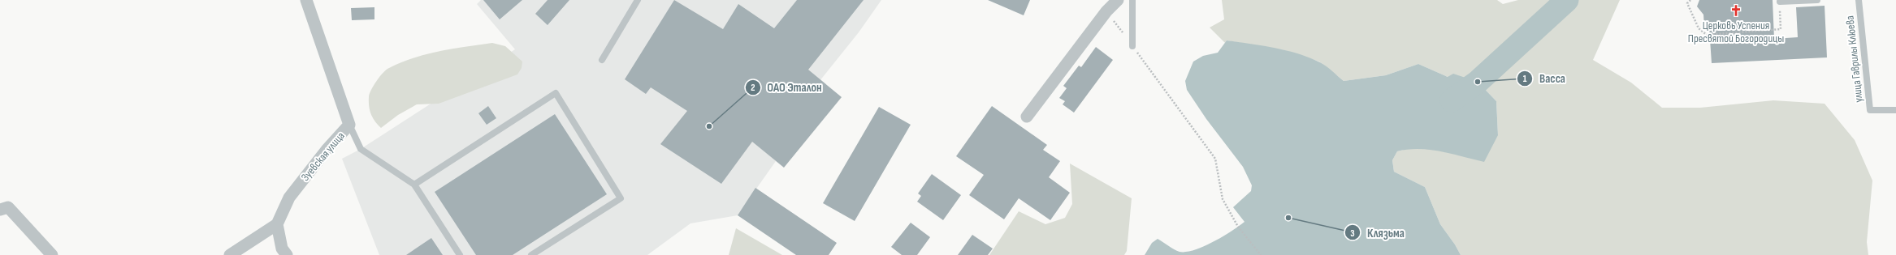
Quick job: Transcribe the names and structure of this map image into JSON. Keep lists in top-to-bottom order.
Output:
{
  "streets": {
    "street": ["Зуевская улица"],
    "lane": ["улица Гаврилы Клюева"]
  },
  "places": {
    "church": ["Церковь Успения Пресвятой Богородицы"],
    "other": ["Васса", "ОАО Эталон", "Клязьма"]
  }
}
